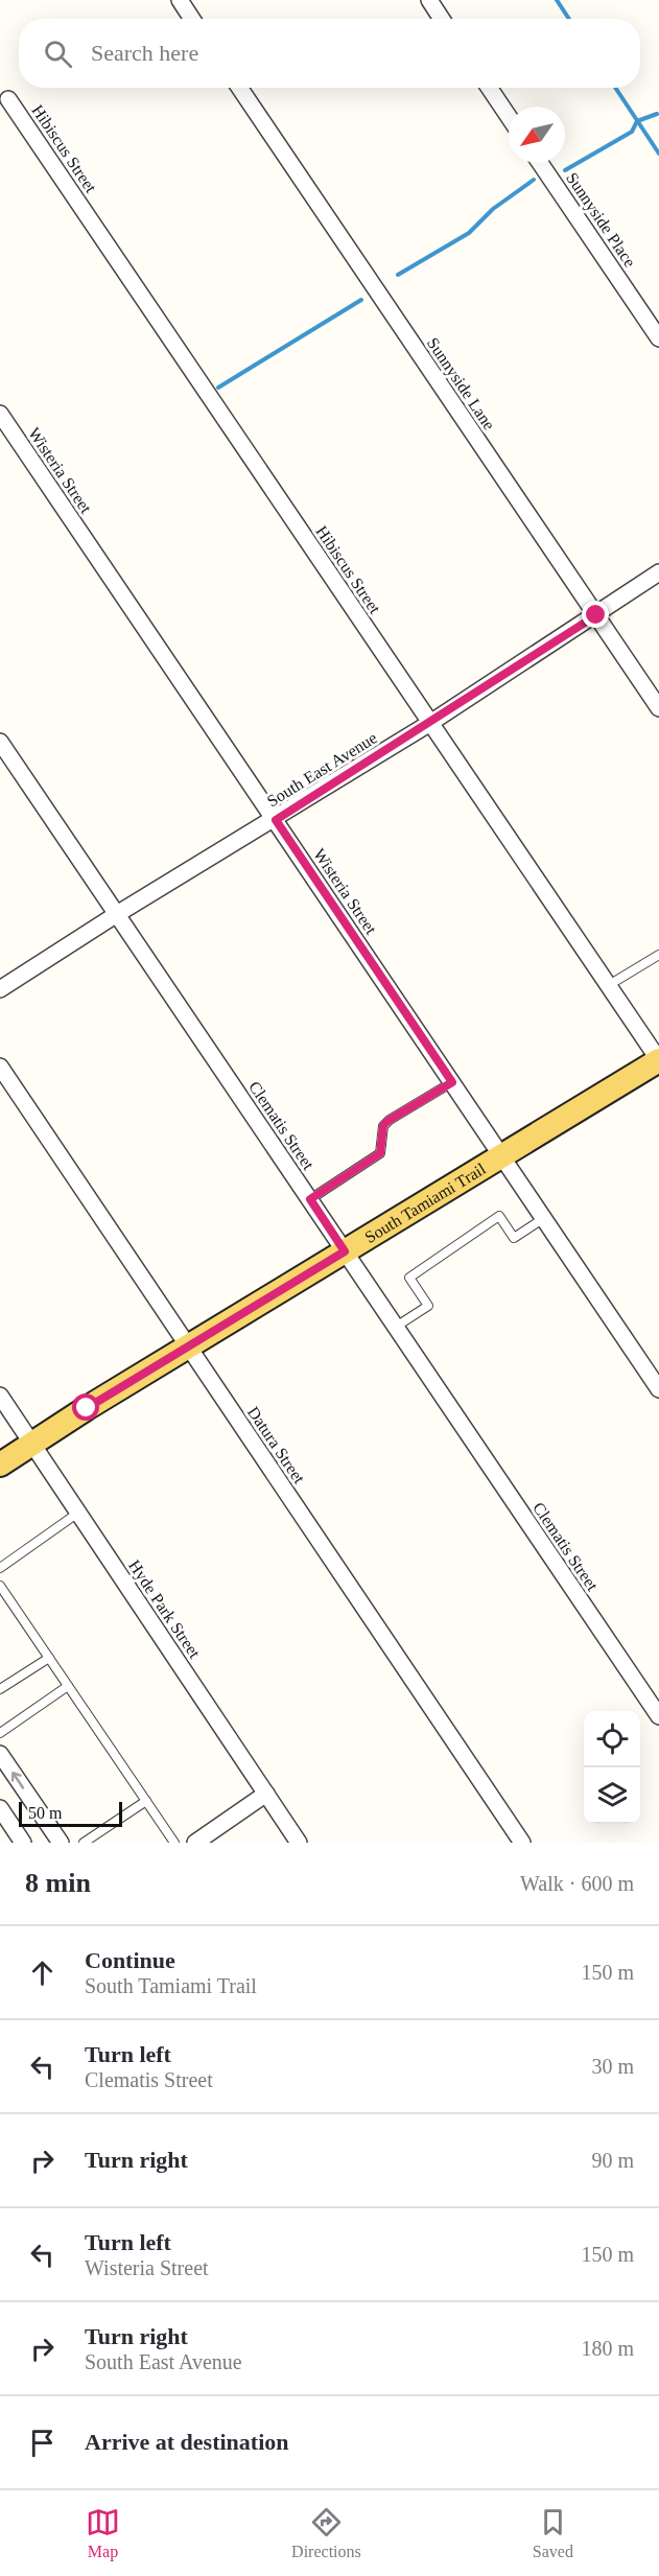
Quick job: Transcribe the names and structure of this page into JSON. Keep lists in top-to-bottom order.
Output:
{
  "streets": {
    "main road": ["South Tamiami Trail"],
    "street": [
      "Hibiscus Street",
      "Sunnyside Place",
      "Sunnyside Lane",
      "Wisteria Street",
      "South East Avenue",
      "Clematis Street",
      "Datura Street",
      "Hyde Park Street"
    ]
  },
  "crossings": [
    ["Hibiscus Street", "South East Avenue"],
    ["Hibiscus Street", "South Tamiami Trail"],
    ["Sunnyside Lane", "South East Avenue"],
    ["Wisteria Street", "South East Avenue"],
    ["Wisteria Street", "South Tamiami Trail"],
    ["South East Avenue", "Clematis Street"],
    ["Clematis Street", "South Tamiami Trail"],
    ["South Tamiami Trail", "Datura Street"],
    ["South Tamiami Trail", "Hyde Park Street"]
  ],
  "scale_bar": "50 m",
  "north": "bottom left",
  "page": {
    "search": "Search here",
    "scale": "50 m",
    "heading": ["8 min", "Walk · 600 m"],
    "list": [
      ["Continue", "South Tamiami Trail", "150 m"],
      ["Turn left", "Clematis Street", "30 m"],
      ["Turn right", "90 m"],
      ["Turn left", "Wisteria Street", "150 m"],
      ["Turn right", "South East Avenue", "180 m"],
      "Arrive at destination"
    ],
    "nav": ["Map", "Directions", "Saved"]
  }
}
